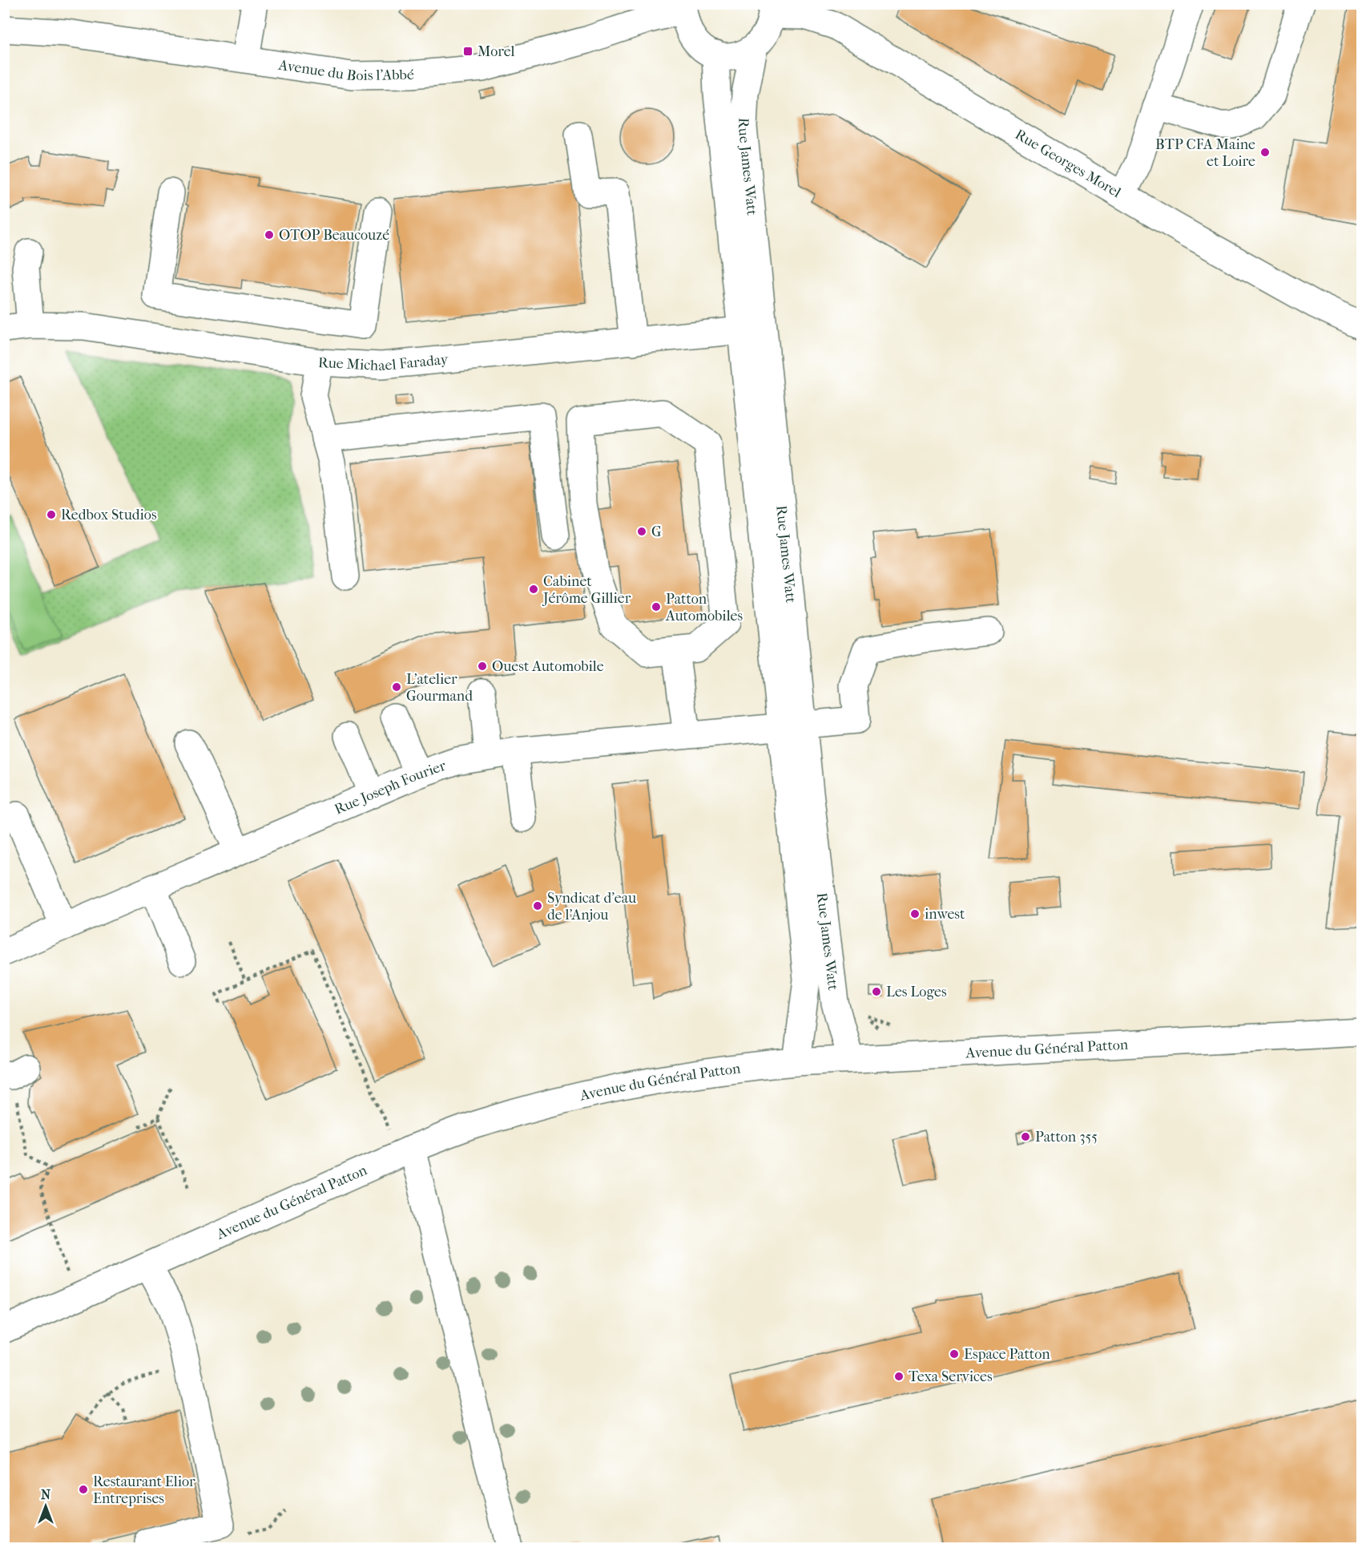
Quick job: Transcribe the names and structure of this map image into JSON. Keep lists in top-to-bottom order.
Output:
{
  "streets": {
    "street": [
      "Avenue du Bois l'Abbé",
      "Rue Georges Morel",
      "Rue James Watt",
      "Rue Michael Faraday",
      "Rue Joseph Fourier",
      "Avenue du Général Patton"
    ]
  },
  "crossings": [
    ["Rue James Watt", "Rue Michael Faraday"],
    ["Rue James Watt", "Rue Joseph Fourier"],
    ["Rue James Watt", "Avenue du Général Patton"]
  ],
  "places": {
    "transit": ["Morel"],
    "other": [
      "BTP CFA Maine et Loire",
      "OTOP Beaucouzé",
      "Redbox Studios",
      "G",
      "Cabinet Jérôme Gillier",
      "Patton Automobiles",
      "Ouest Automobile",
      "L’atelier Gourmand",
      "Syndicat d'eau de l'Anjou",
      "inwest",
      "Les Loges",
      "Patton 355",
      "Espace Patton",
      "Texa Services",
      "Restaurant Elior Entreprises"
    ]
  },
  "north": "top"
}
